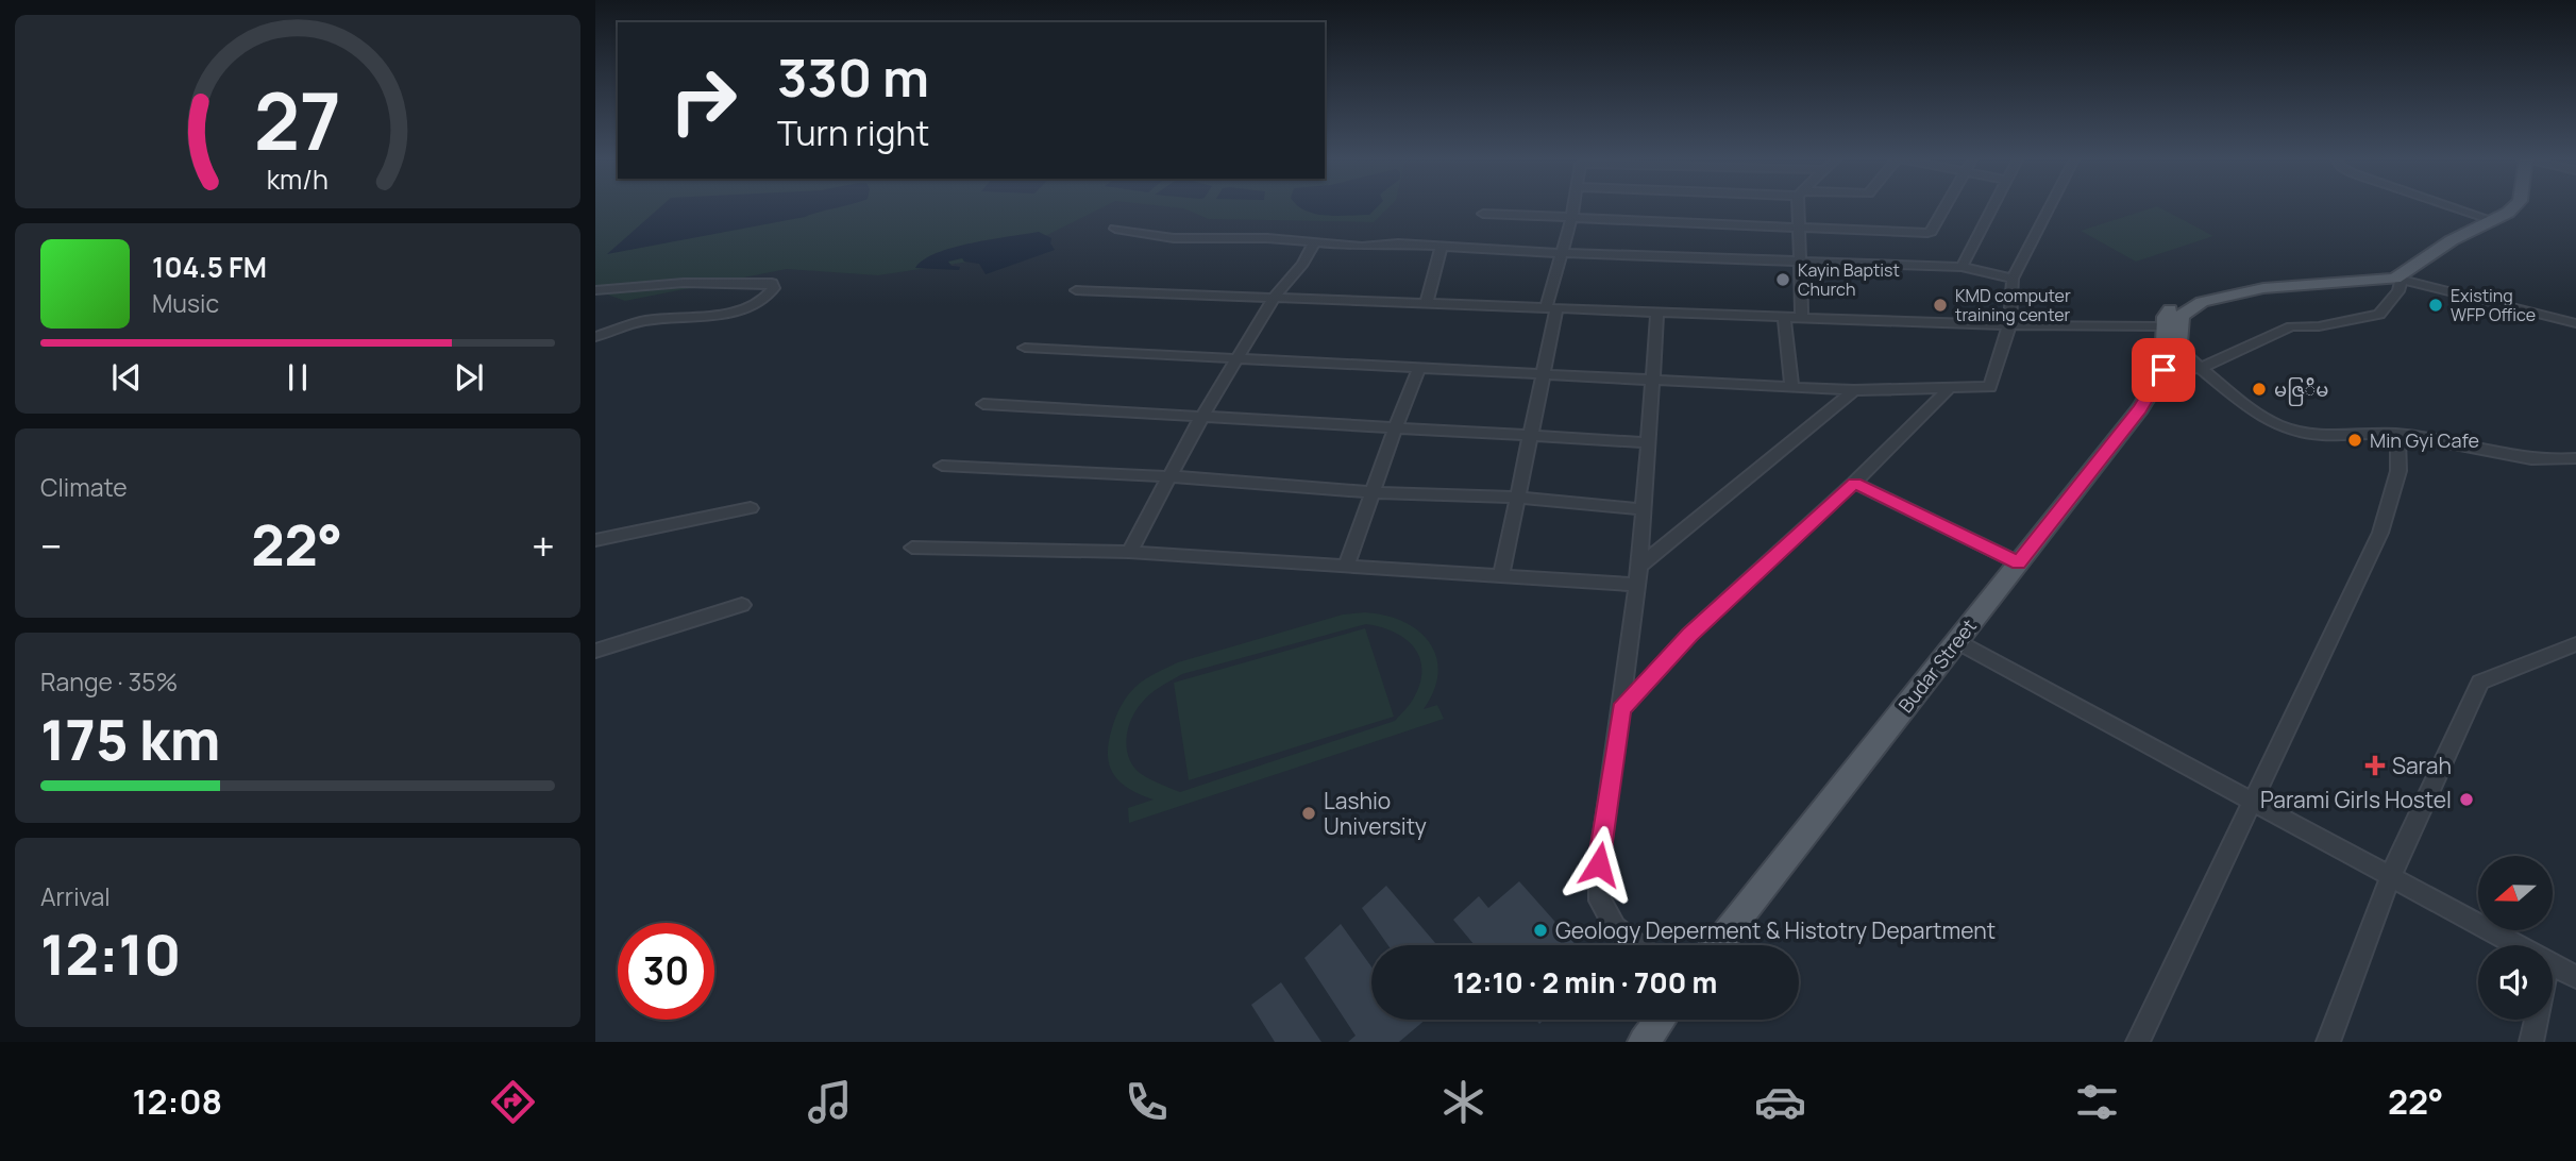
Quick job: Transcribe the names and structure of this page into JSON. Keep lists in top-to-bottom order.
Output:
{
  "streets": {
    "main road": ["Budar Street"]
  },
  "places": {
    "other": [
      "Kayin Baptist Church",
      "KMD computer training center",
      "Existing WFP Office",
      "မဇြ်ိမ",
      "Min Gyi Cafe",
      "Parami Girls Hostel",
      "Lashio University",
      "Geology Deperment & Histotry Department"
    ],
    "health": ["Sarah"]
  },
  "north": "left",
  "page": {
    "turn": ["330 m", "Turn right"],
    "song": ["104.5 FM", "Music"],
    "tile": [
      "Climate",
      ["Range · 35%", "175 km"],
      ["Arrival", "12:10"]
    ],
    "heat": ["−", "22°", "+"],
    "limit": "30",
    "trip": "12:10 · 2 min · 700 m",
    "tabs": ["12:08", "22°"],
    "gauge": ["27", "km/h"]
  }
}
